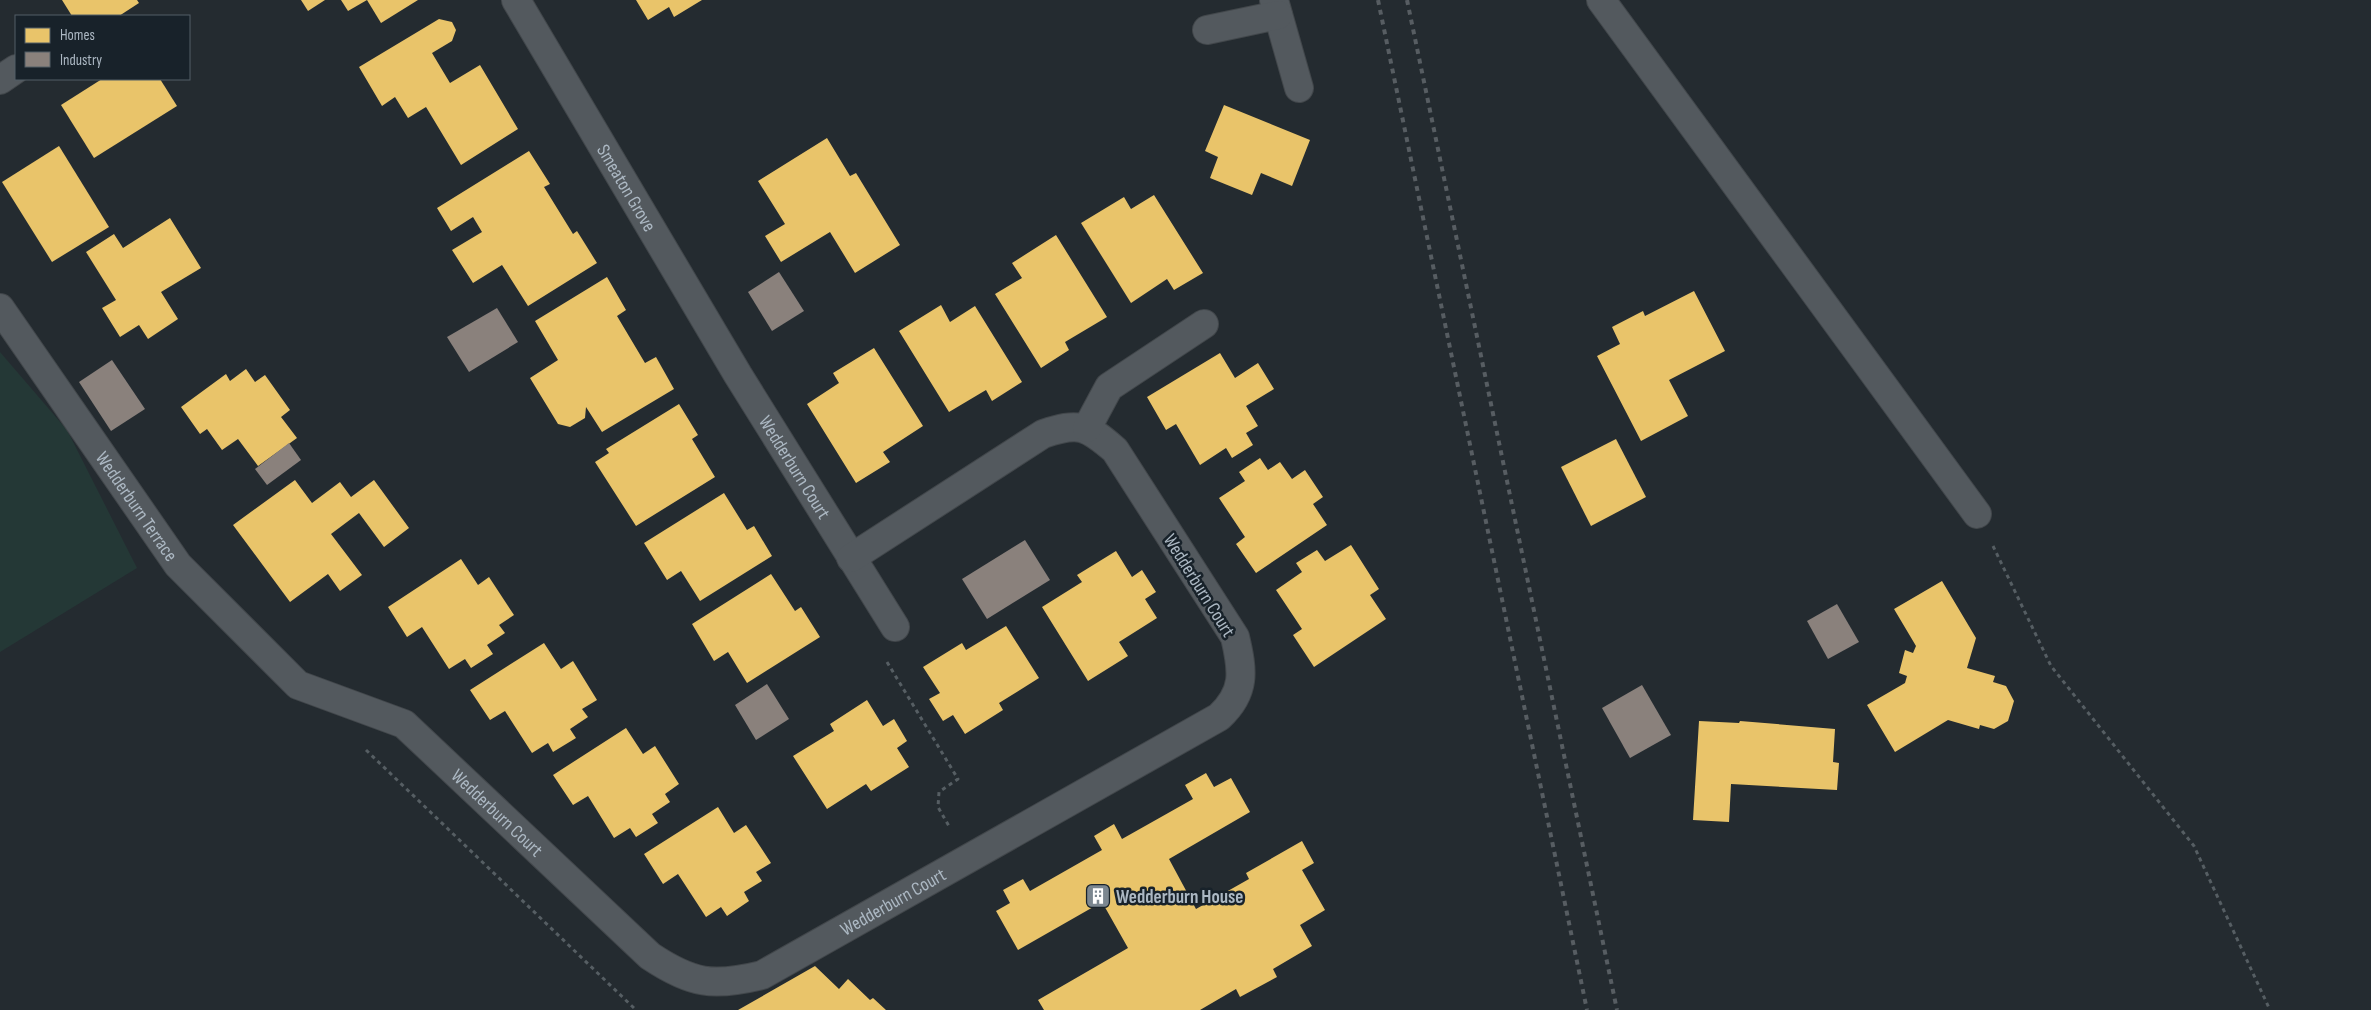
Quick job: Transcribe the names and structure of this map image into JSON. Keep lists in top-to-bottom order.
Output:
{
  "streets": {
    "street": ["Smeaton Grove", "Wedderburn Court", "Wedderburn Terrace"]
  },
  "crossings": [
    ["Smeaton Grove", "Wedderburn Court"],
    ["Wedderburn Court", "Wedderburn Terrace"]
  ],
  "places": {
    "building": ["Wedderburn House"]
  },
  "legend": ["Homes", "Industry"]
}
